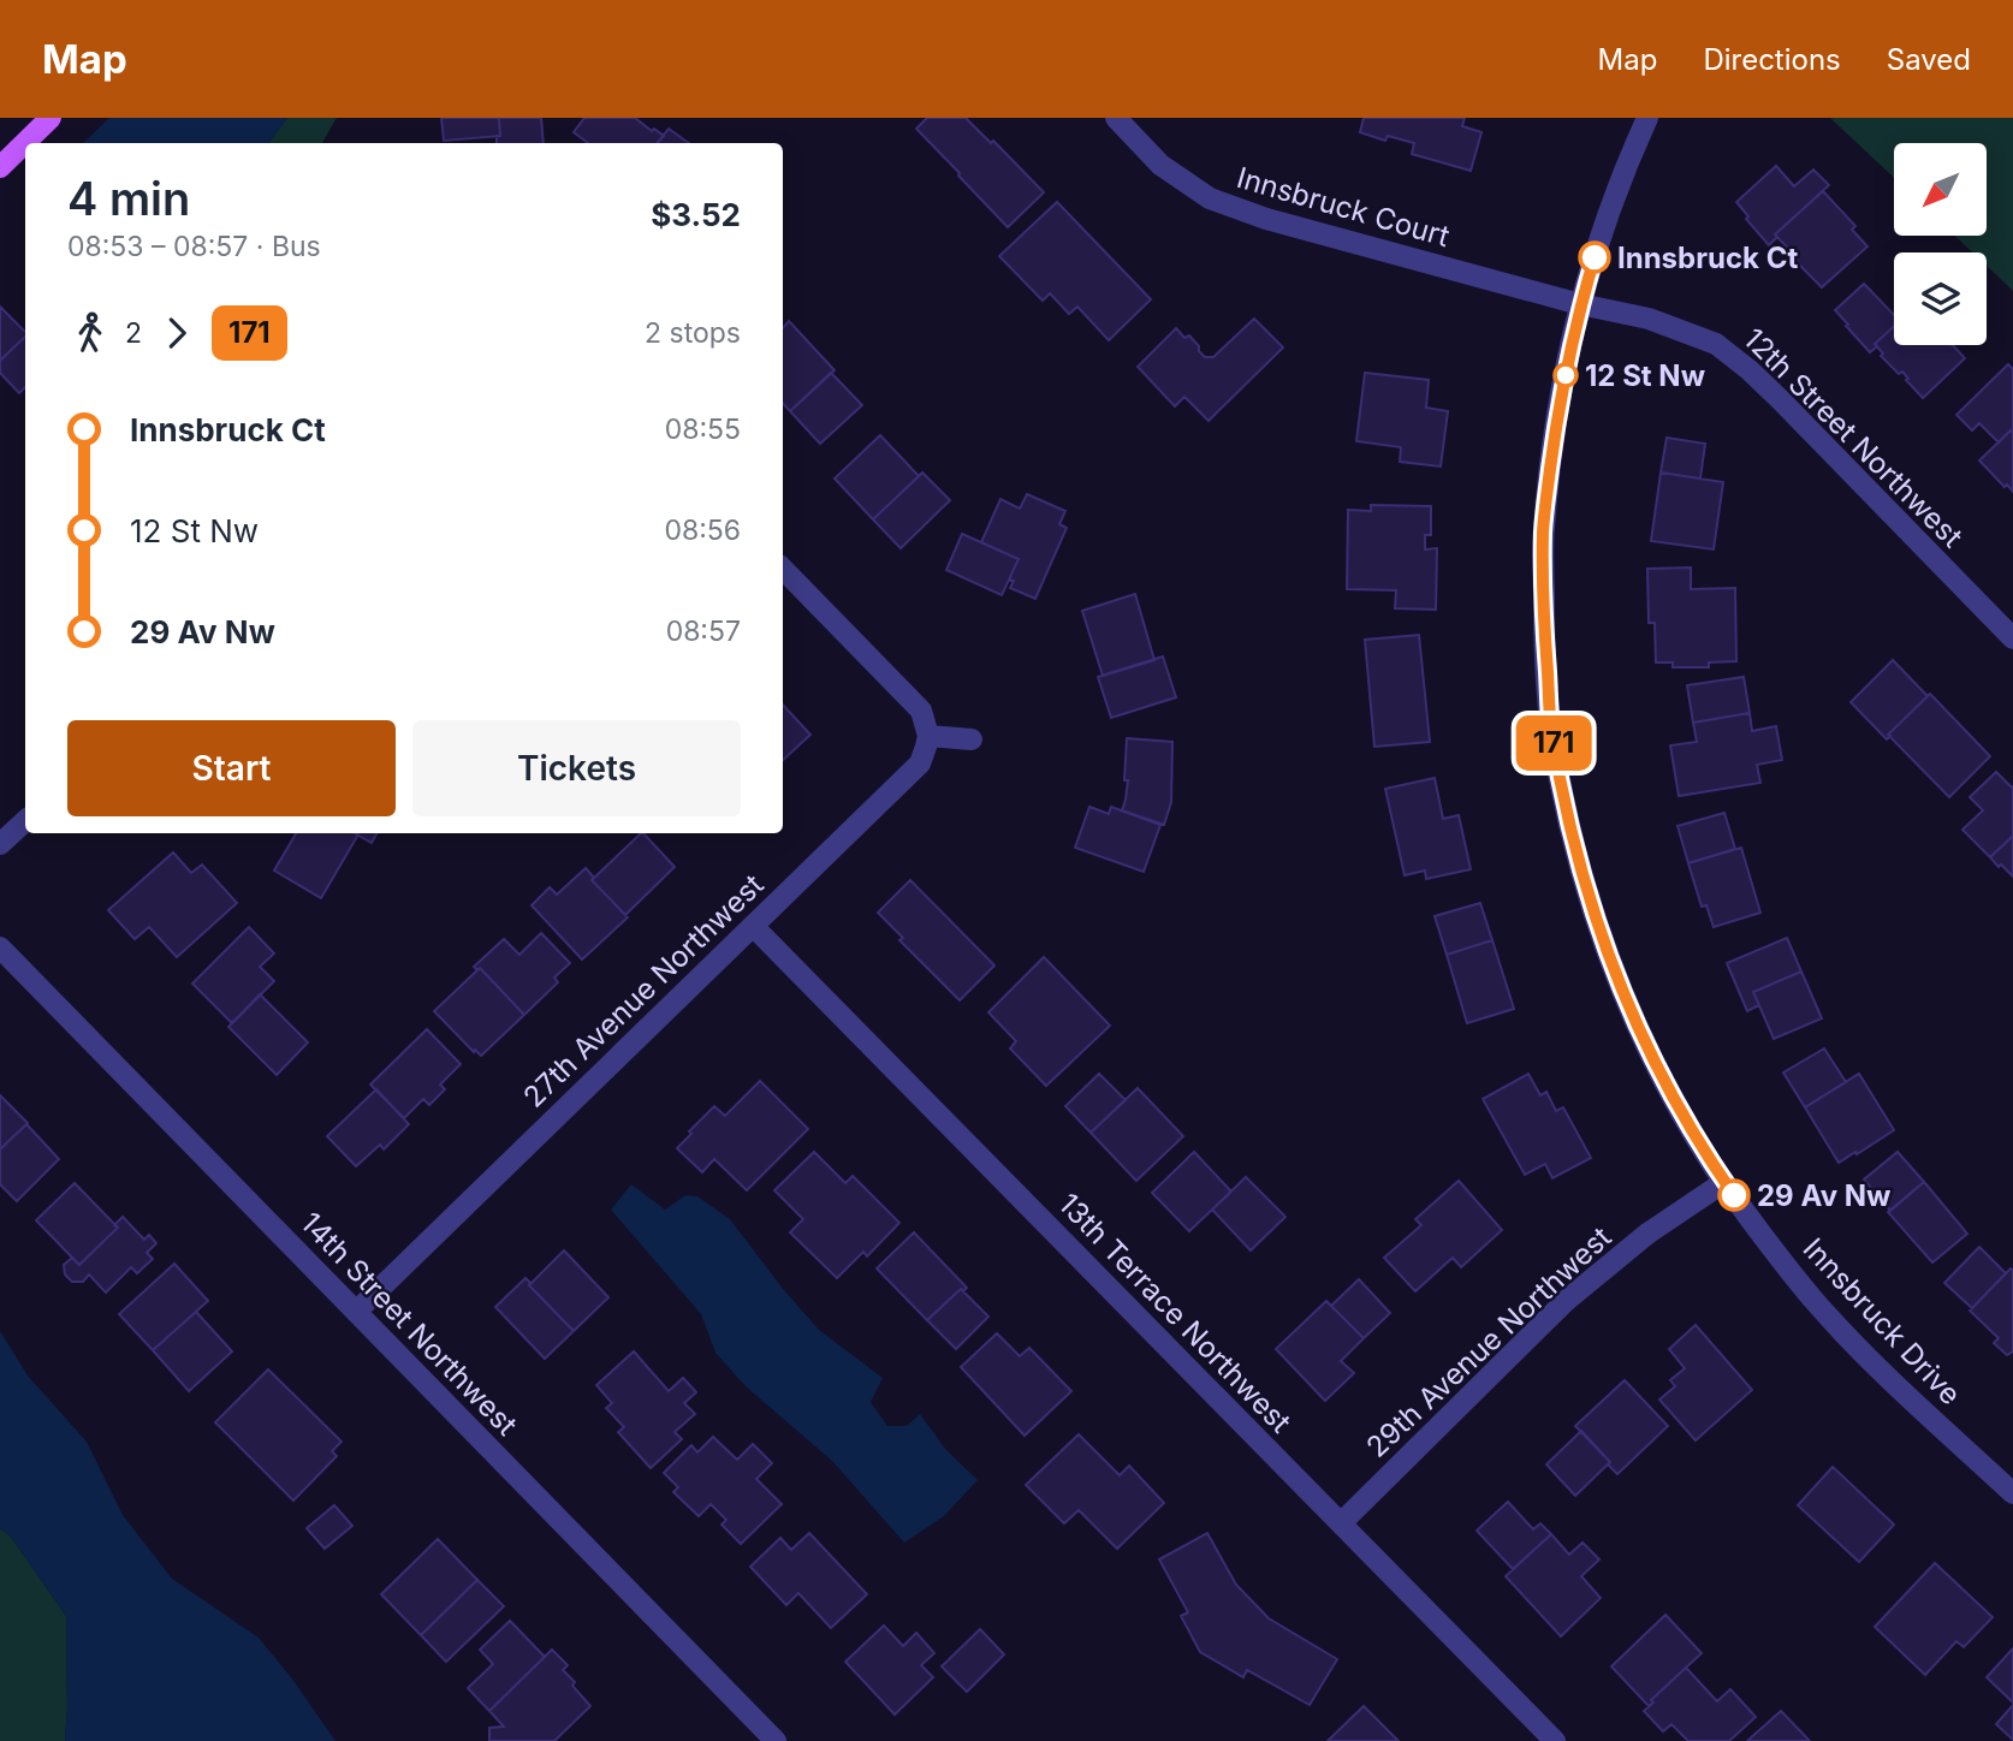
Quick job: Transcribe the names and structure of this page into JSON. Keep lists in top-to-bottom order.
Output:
{
  "streets": {
    "street": [
      "Innsbruck Court",
      "12th Street Northwest",
      "27th Avenue Northwest",
      "13th Terrace Northwest",
      "Innsbruck Drive",
      "14th Street Northwest",
      "29th Avenue Northwest"
    ]
  },
  "crossings": [
    ["Innsbruck Court", "12th Street Northwest"],
    ["Innsbruck Court", "Innsbruck Drive"],
    ["12th Street Northwest", "Innsbruck Drive"],
    ["27th Avenue Northwest", "13th Terrace Northwest"],
    ["27th Avenue Northwest", "14th Street Northwest"],
    ["13th Terrace Northwest", "29th Avenue Northwest"],
    ["Innsbruck Drive", "29th Avenue Northwest"]
  ],
  "places": ["Innsbruck Ct", "12 St Nw", "29 Av Nw"],
  "lines": ["bus line 171"],
  "north": "bottom left",
  "page": {
    "header": "Map",
    "nav": ["Map", "Directions", "Saved"],
    "on_map": "171",
    "heading": ["4 min", "08:53 – 08:57 · Bus", "$3.52"],
    "legs": ["2", "171", "2 stops"],
    "list": [
      {
        "name": "Innsbruck Ct",
        "value": "08:55"
      },
      {
        "name": "12 St Nw",
        "value": "08:56"
      },
      {
        "name": "29 Av Nw",
        "value": "08:57"
      }
    ],
    "buttons": ["Start", "Tickets"]
  }
}
